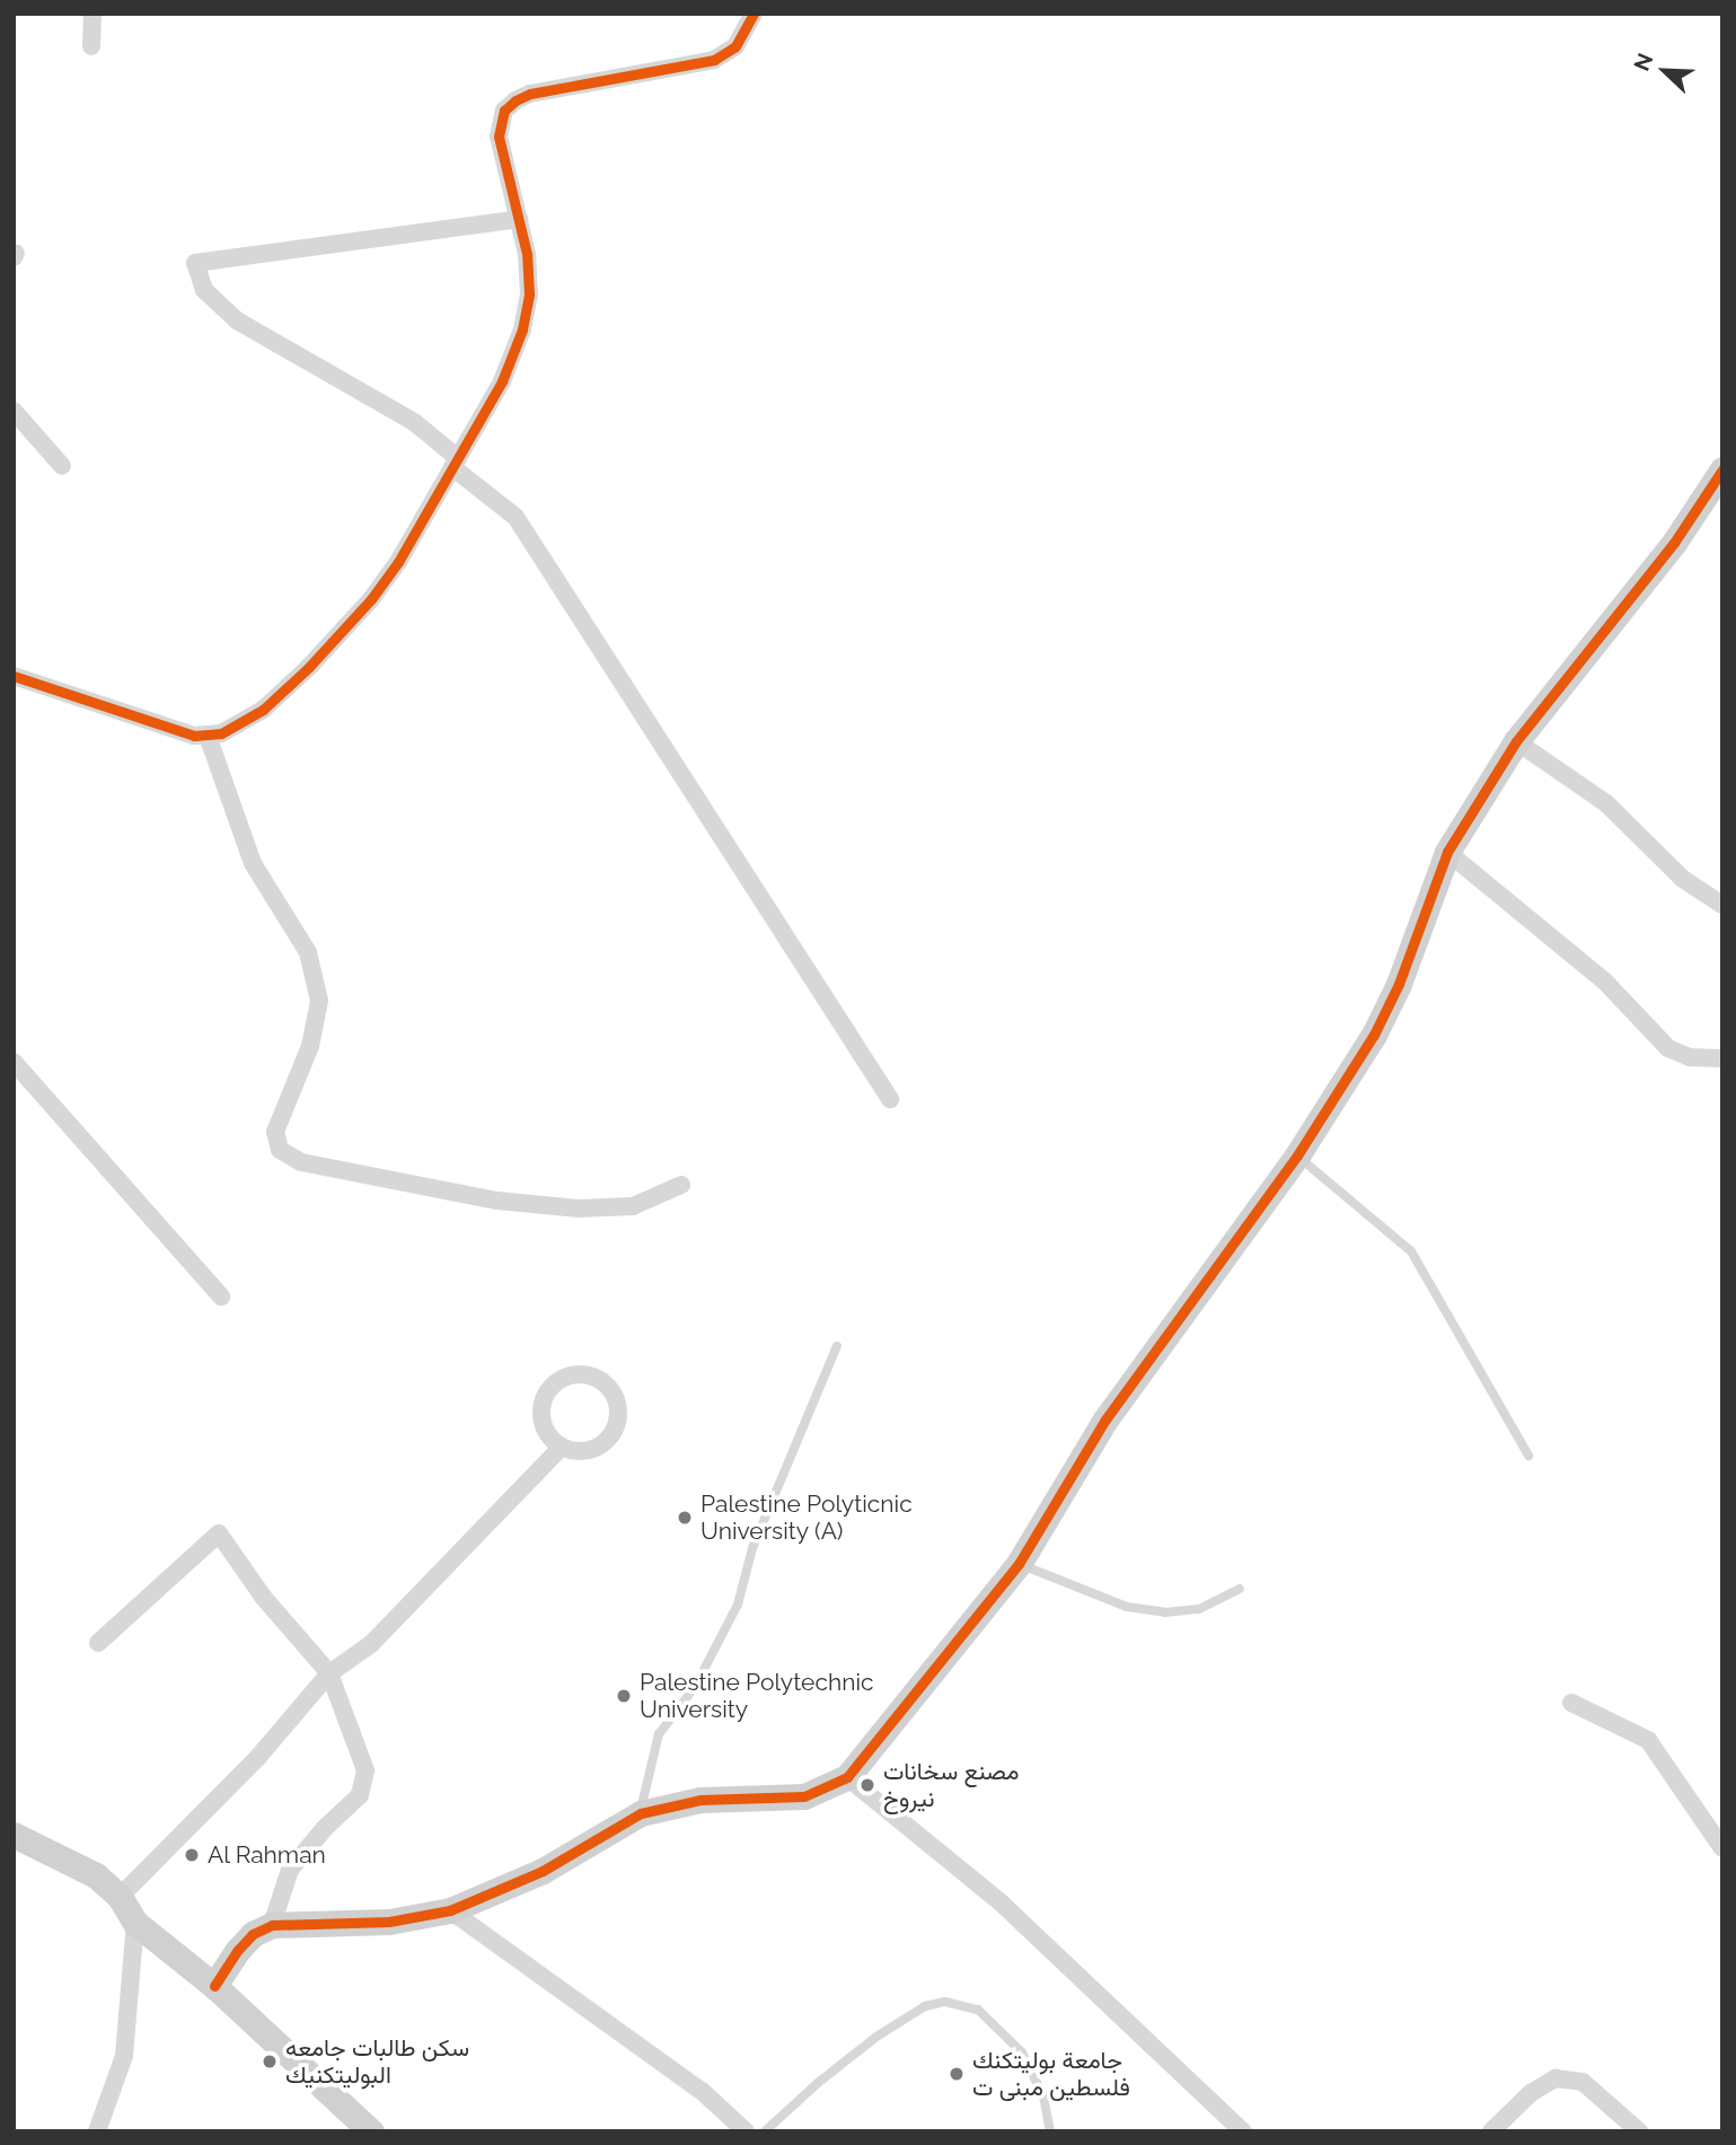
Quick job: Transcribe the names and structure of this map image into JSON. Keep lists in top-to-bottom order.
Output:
{
  "places": [
    "Palestine Polyticnic University (A)",
    "Palestine Polytechnic University",
    "مصنع سخانات نيروخ",
    "Al Rahman",
    "سكن طالبات جامعه البوليتكنيك",
    "جامعة بوليتكنك فلسطين مبنى ت"
  ],
  "north": "top left"
}
